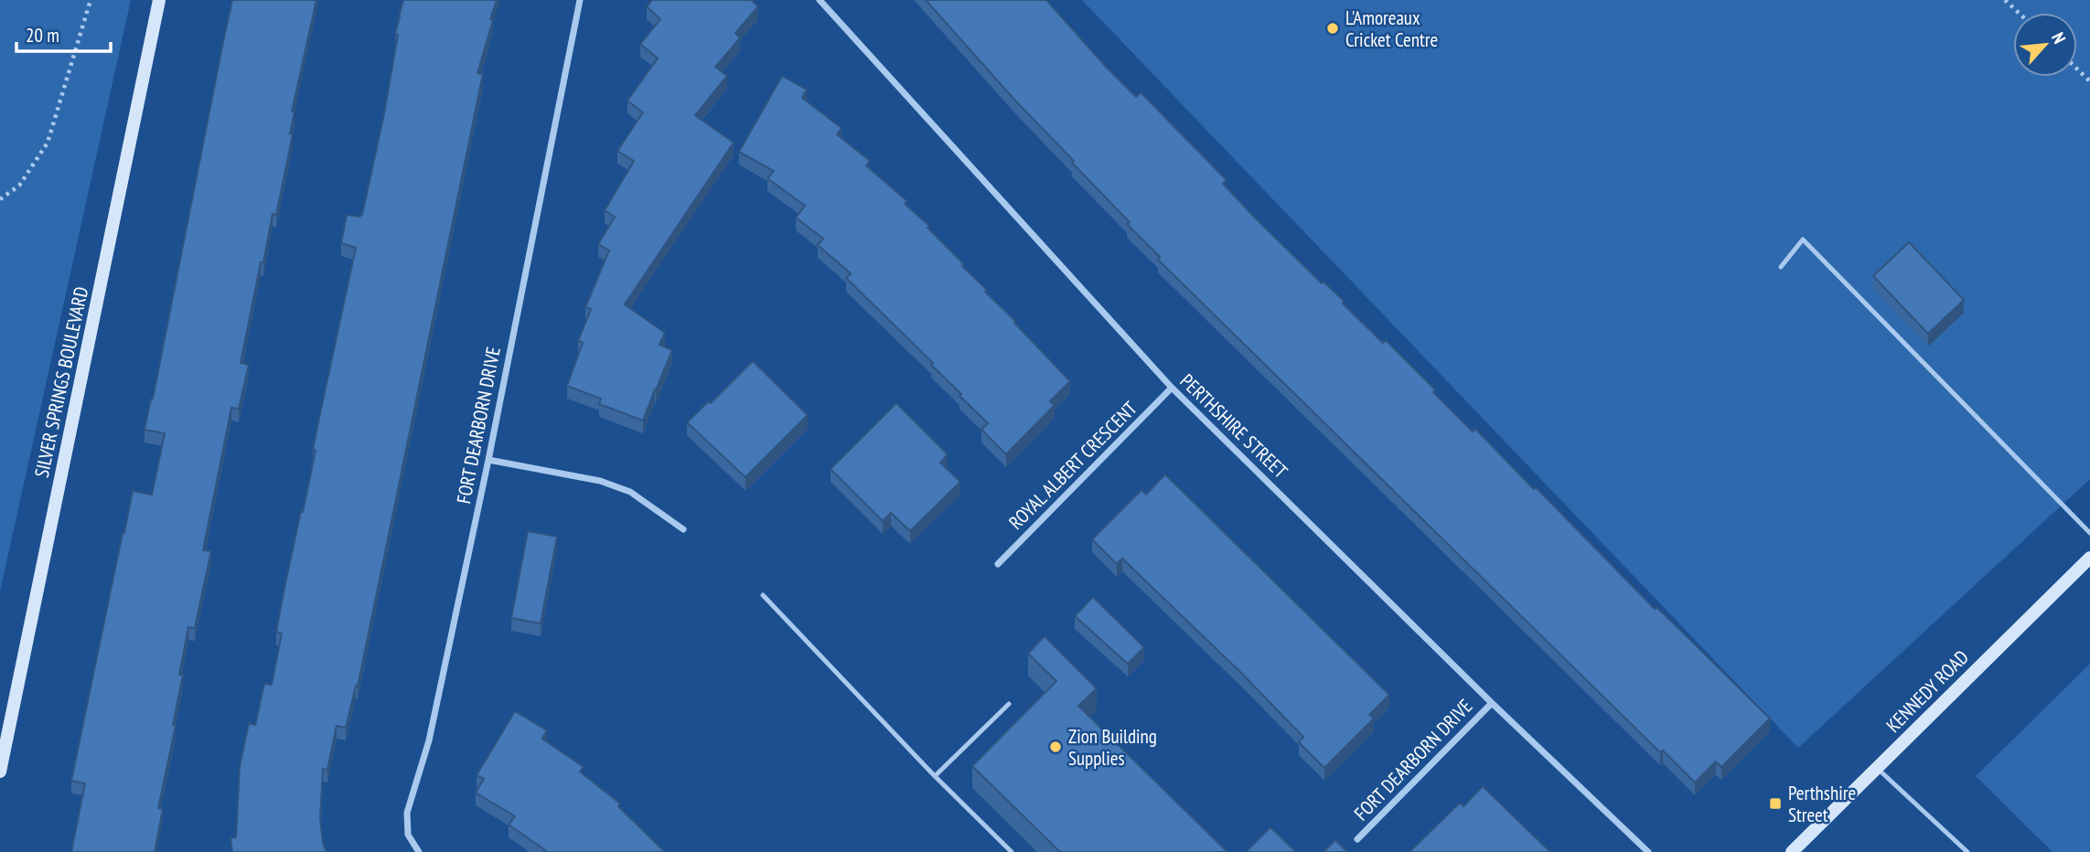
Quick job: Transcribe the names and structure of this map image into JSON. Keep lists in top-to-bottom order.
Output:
{
  "streets": {
    "street": [
      "SILVER SPRINGS BOULEVARD",
      "FORT DEARBORN DRIVE",
      "PERTHSHIRE STREET",
      "ROYAL ALBERT CRESCENT",
      "KENNEDY ROAD"
    ]
  },
  "crossings": [
    ["FORT DEARBORN DRIVE", "PERTHSHIRE STREET"],
    ["PERTHSHIRE STREET", "ROYAL ALBERT CRESCENT"]
  ],
  "places": {
    "other": ["L'Amoreaux Cricket Centre", "Zion Building Supplies"],
    "transit": ["Perthshire Street"]
  },
  "scale_bar": "20 m",
  "north": "top right"
}
